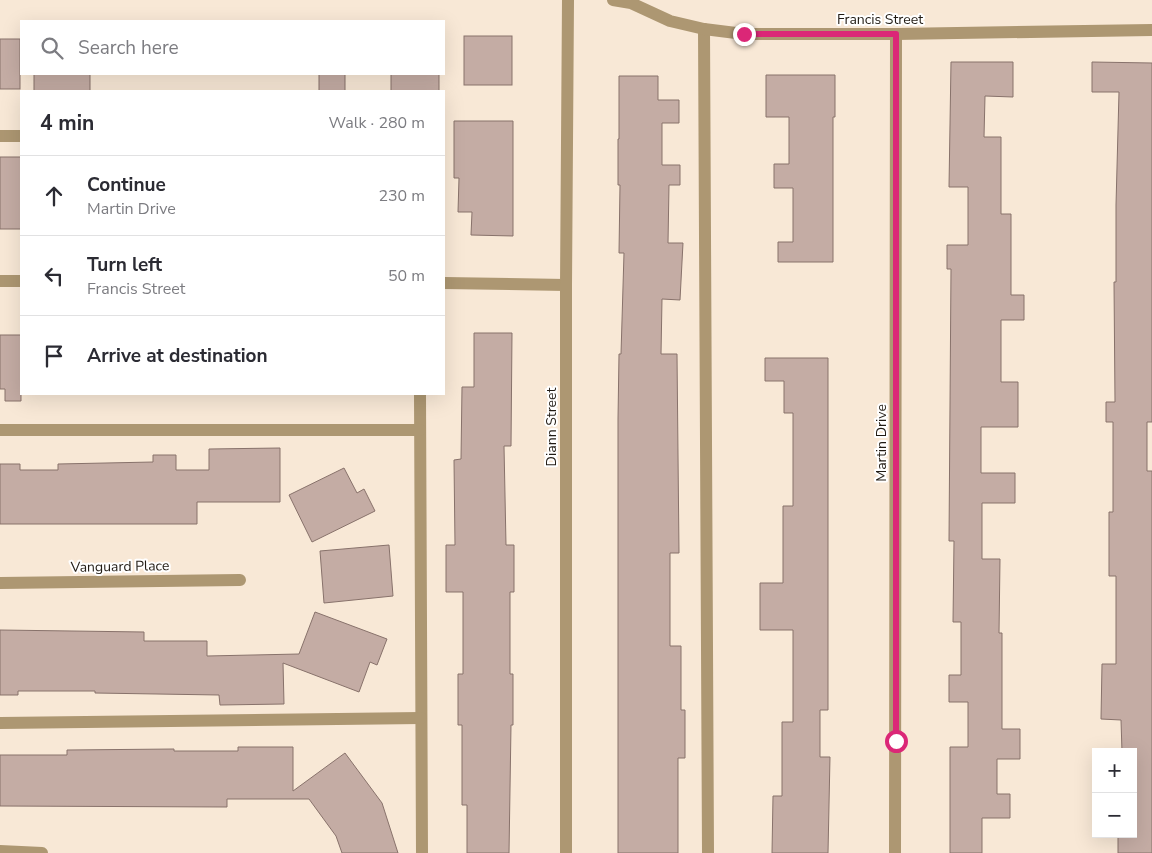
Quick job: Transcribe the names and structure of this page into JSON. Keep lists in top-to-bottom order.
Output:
{
  "streets": {
    "street": [
      "Francis Street",
      "Diann Street",
      "Martin Drive",
      "Vanguard Place"
    ]
  },
  "crossings": [
    ["Francis Street", "Martin Drive"]
  ],
  "page": {
    "search": "Search here",
    "heading": ["4 min", "Walk · 280 m"],
    "list": [
      ["Continue", "Martin Drive", "230 m"],
      ["Turn left", "Francis Street", "50 m"],
      "Arrive at destination"
    ],
    "map_buttons": ["+", "−"]
  }
}
